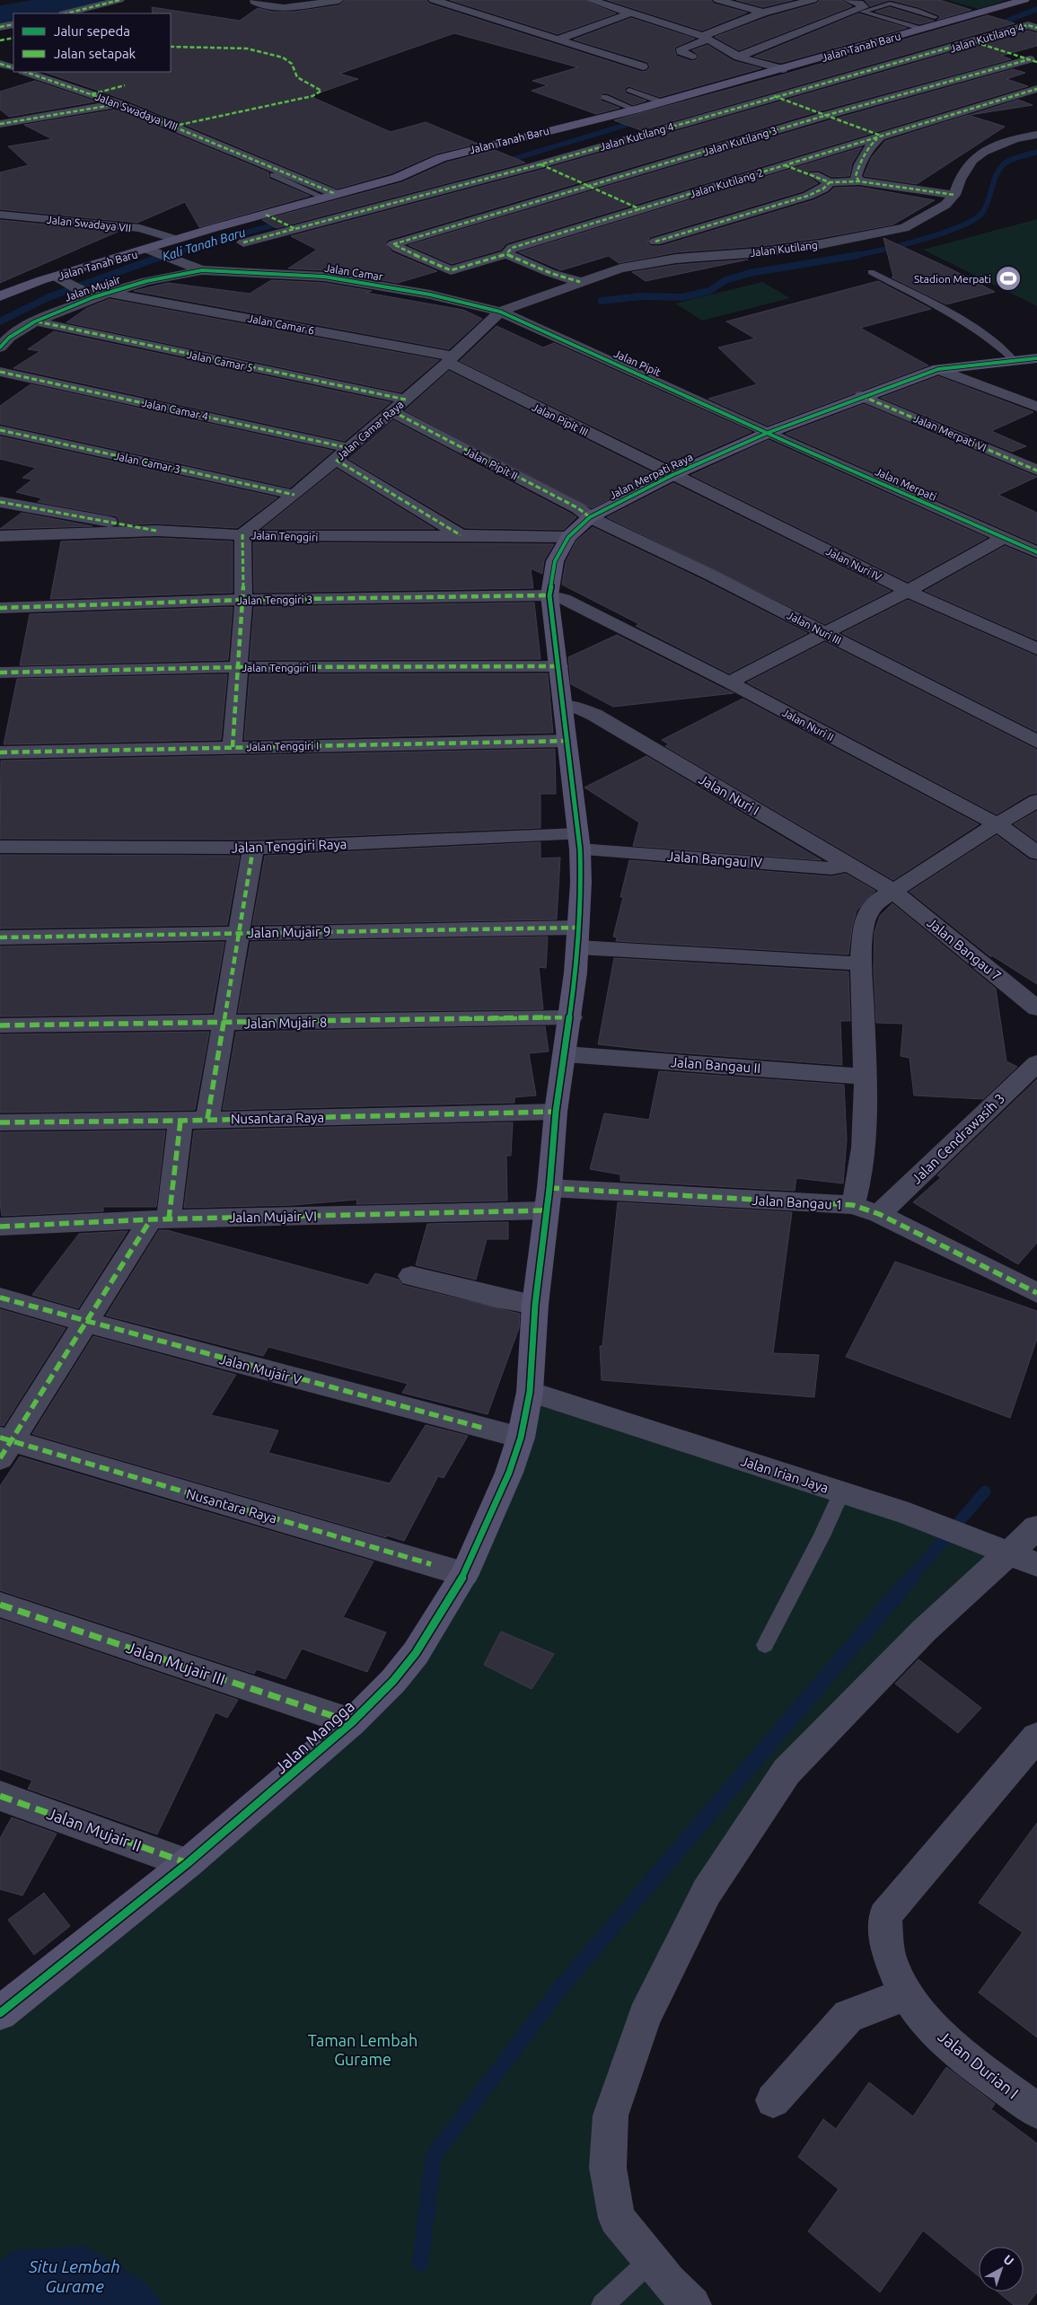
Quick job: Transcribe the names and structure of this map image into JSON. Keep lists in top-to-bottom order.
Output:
{
  "streets": {
    "street": [
      "Jalan Kutilang 4",
      "Jalan Tanah Baru",
      "Jalan Swadaya VIII",
      "Jalan Kutilang 3",
      "Jalan Kutilang 2",
      "Jalan Swadaya VII",
      "Jalan Kutilang",
      "Jalan Camar",
      "Jalan Mujair",
      "Jalan Camar 6",
      "Jalan Camar 5",
      "Jalan Pipit",
      "Jalan Camar 4",
      "Jalan Pipit III",
      "Jalan Camar Raya",
      "Jalan Merpati VI",
      "Jalan Camar 3",
      "Jalan Pipit II",
      "Jalan Merpati Raya",
      "Jalan Merpati",
      "Jalan Tenggiri",
      "Jalan Nuri IV",
      "Jalan Tenggiri 3",
      "Jalan Nuri III",
      "Jalan Tenggiri II",
      "Jalan Nuri II",
      "Jalan Tenggiri I",
      "Jalan Nuri I",
      "Jalan Tenggiri Raya",
      "Jalan Bangau IV",
      "Jalan Mujair 9",
      "Jalan Bangau 7",
      "Jalan Mujair 8",
      "Jalan Bangau II",
      "Nusantara Raya",
      "Jalan Cendrawasih 3",
      "Jalan Bangau 1",
      "Jalan Mujair VI",
      "Jalan Mujair V",
      "Jalan Irian Jaya",
      "Jalan Mujair III",
      "Jalan Mangga",
      "Jalan Mujair II",
      "Jalan Durian I"
    ]
  },
  "crossings": [
    ["Jalan Tanah Baru", "Jalan Swadaya VIII"],
    ["Jalan Tanah Baru", "Jalan Swadaya VII"],
    ["Jalan Kutilang 3", "Jalan Kutilang 2"],
    ["Jalan Kutilang", "Jalan Camar"],
    ["Jalan Kutilang", "Jalan Pipit"],
    ["Jalan Kutilang", "Jalan Camar Raya"],
    ["Jalan Camar", "Jalan Mujair"],
    ["Jalan Camar", "Jalan Pipit"],
    ["Jalan Camar", "Jalan Camar Raya"],
    ["Jalan Mujair", "Jalan Camar 6"],
    ["Jalan Mujair", "Jalan Camar 5"],
    ["Jalan Camar 6", "Jalan Pipit III"],
    ["Jalan Camar 6", "Jalan Camar Raya"],
    ["Jalan Camar 5", "Jalan Camar Raya"],
    ["Jalan Pipit", "Jalan Camar Raya"],
    ["Jalan Pipit", "Jalan Merpati Raya"],
    ["Jalan Pipit", "Jalan Merpati"],
    ["Jalan Camar 4", "Jalan Camar Raya"],
    ["Jalan Pipit III", "Jalan Camar Raya"],
    ["Jalan Pipit III", "Jalan Merpati Raya"],
    ["Jalan Pipit III", "Jalan Nuri IV"],
    ["Jalan Camar Raya", "Jalan Camar 3"],
    ["Jalan Camar Raya", "Jalan Pipit II"],
    ["Jalan Camar Raya", "Jalan Tenggiri"],
    ["Jalan Merpati VI", "Jalan Merpati Raya"],
    ["Jalan Pipit II", "Jalan Merpati Raya"],
    ["Jalan Pipit II", "Jalan Nuri III"],
    ["Jalan Merpati Raya", "Jalan Merpati"],
    ["Jalan Merpati Raya", "Jalan Tenggiri"],
    ["Jalan Merpati Raya", "Jalan Nuri IV"],
    ["Jalan Merpati Raya", "Jalan Tenggiri 3"],
    ["Jalan Merpati Raya", "Jalan Nuri III"],
    ["Jalan Merpati Raya", "Jalan Tenggiri II"],
    ["Jalan Merpati Raya", "Jalan Tenggiri I"],
    ["Jalan Merpati Raya", "Jalan Nuri I"],
    ["Jalan Merpati Raya", "Jalan Tenggiri Raya"],
    ["Jalan Merpati Raya", "Jalan Bangau IV"],
    ["Jalan Merpati Raya", "Jalan Mujair 9"],
    ["Jalan Merpati Raya", "Jalan Mujair 8"],
    ["Jalan Merpati Raya", "Jalan Bangau II"],
    ["Jalan Merpati Raya", "Nusantara Raya"],
    ["Jalan Merpati Raya", "Jalan Mangga"],
    ["Jalan Tenggiri 3", "Jalan Nuri II"],
    ["Jalan Nuri II", "Jalan Bangau 1"],
    ["Jalan Nuri I", "Jalan Bangau IV"],
    ["Jalan Nuri I", "Jalan Bangau 7"],
    ["Jalan Nuri I", "Jalan Bangau 1"],
    ["Jalan Tenggiri Raya", "Jalan Bangau IV"],
    ["Jalan Mujair 9", "Jalan Bangau 1"],
    ["Jalan Bangau 7", "Jalan Bangau 1"],
    ["Jalan Bangau II", "Jalan Bangau 1"],
    ["Nusantara Raya", "Jalan Mangga"],
    ["Jalan Bangau 1", "Jalan Mujair VI"],
    ["Jalan Bangau 1", "Jalan Mangga"],
    ["Jalan Mujair VI", "Jalan Mangga"],
    ["Jalan Mujair V", "Jalan Mangga"],
    ["Jalan Irian Jaya", "Jalan Mangga"],
    ["Jalan Mujair III", "Jalan Mangga"],
    ["Jalan Mangga", "Jalan Mujair II"]
  ],
  "water": ["Kali Tanah Baru", "Situ Lembah Gurame"],
  "parks": ["Taman Lembah Gurame"],
  "places": {
    "sports": ["Stadion Merpati"]
  },
  "legend": ["Jalur sepeda", "Jalan setapak"],
  "north": "top right"
}
